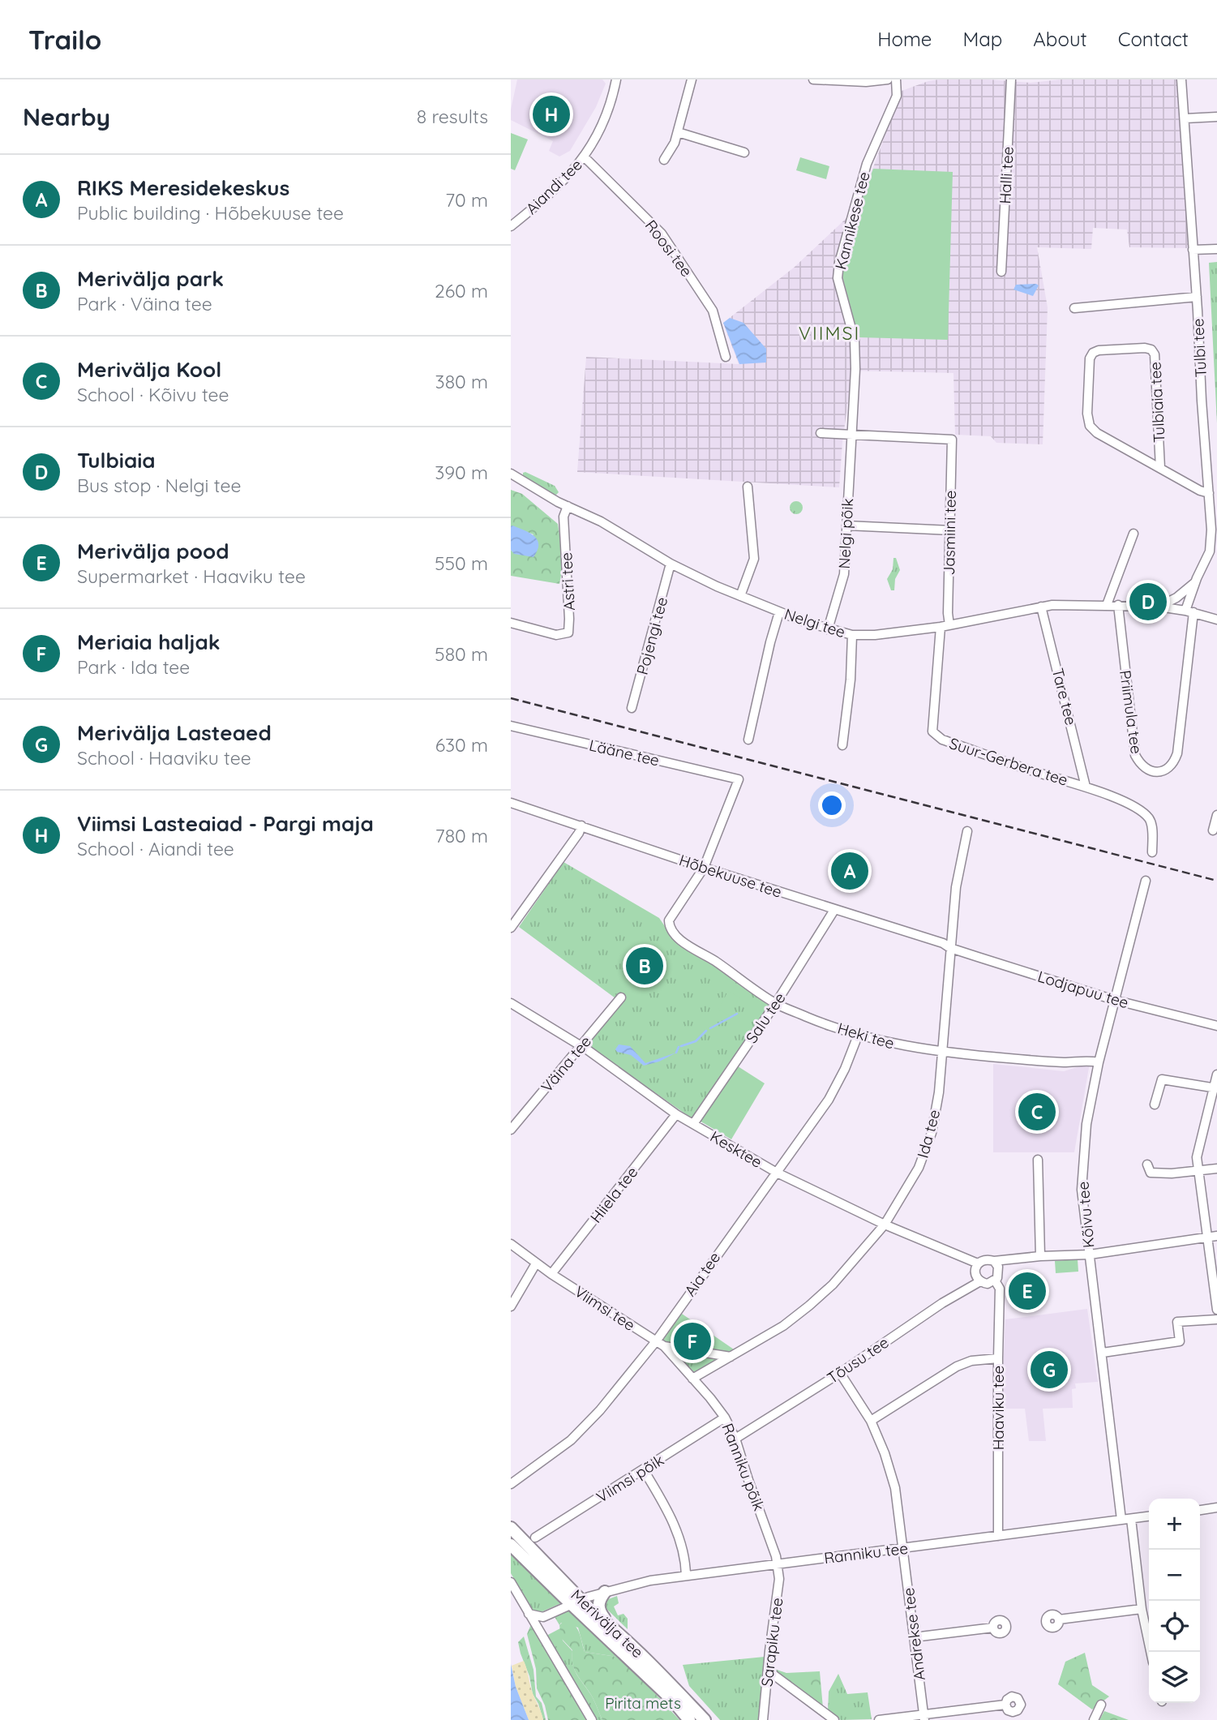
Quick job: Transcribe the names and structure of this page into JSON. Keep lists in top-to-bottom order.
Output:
{
  "streets": {
    "main road": ["Merivälja tee"],
    "street": [
      "Halli tee",
      "Aiandi tee",
      "Kannikese tee",
      "Roosi tee",
      "Tulbi tee",
      "Tulbiaia tee",
      "Jasmiini tee",
      "Nelgi põik",
      "Astri tee",
      "Nelgi tee",
      "Pojengi tee",
      "Tare tee",
      "Priimula tee",
      "Lääne tee",
      "Suur-Gerbera tee",
      "Hõbekuuse tee",
      "Lodjapuu tee",
      "Salu tee",
      "Heki tee",
      "Väina tee",
      "Ida tee",
      "Kesktee",
      "Hiiela tee",
      "Kõivu tee",
      "Aia tee",
      "Viimsi tee",
      "Tõusu tee",
      "Haaviku tee",
      "Ranniku põik",
      "Viimsi põik",
      "Ranniku tee",
      "Andrekse tee",
      "Sarapiku tee"
    ]
  },
  "crossings": [
    ["Aiandi tee", "Roosi tee"],
    ["Kannikese tee", "Jasmiini tee"],
    ["Kannikese tee", "Nelgi põik"],
    ["Tulbi tee", "Tulbiaia tee"],
    ["Tulbi tee", "Nelgi tee"],
    ["Tulbi tee", "Priimula tee"],
    ["Jasmiini tee", "Nelgi põik"],
    ["Jasmiini tee", "Nelgi tee"],
    ["Nelgi põik", "Nelgi tee"],
    ["Astri tee", "Nelgi tee"],
    ["Nelgi tee", "Pojengi tee"],
    ["Nelgi tee", "Tare tee"],
    ["Nelgi tee", "Priimula tee"],
    ["Nelgi tee", "Suur-Gerbera tee"],
    ["Tare tee", "Suur-Gerbera tee"],
    ["Lääne tee", "Hõbekuuse tee"],
    ["Lääne tee", "Heki tee"],
    ["Hõbekuuse tee", "Lodjapuu tee"],
    ["Hõbekuuse tee", "Salu tee"],
    ["Hõbekuuse tee", "Heki tee"],
    ["Hõbekuuse tee", "Ida tee"],
    ["Lodjapuu tee", "Ida tee"],
    ["Lodjapuu tee", "Kõivu tee"],
    ["Salu tee", "Heki tee"],
    ["Salu tee", "Kesktee"],
    ["Heki tee", "Ida tee"],
    ["Heki tee", "Kõivu tee"],
    ["Heki tee", "Aia tee"],
    ["Väina tee", "Kesktee"],
    ["Ida tee", "Kesktee"],
    ["Ida tee", "Viimsi tee"],
    ["Ida tee", "Ranniku põik"],
    ["Kesktee", "Hiiela tee"],
    ["Kesktee", "Aia tee"],
    ["Kesktee", "Tõusu tee"],
    ["Kesktee", "Haaviku tee"],
    ["Hiiela tee", "Viimsi tee"],
    ["Kõivu tee", "Ranniku tee"],
    ["Aia tee", "Viimsi tee"],
    ["Viimsi tee", "Ranniku põik"],
    ["Tõusu tee", "Haaviku tee"],
    ["Tõusu tee", "Ranniku põik"],
    ["Tõusu tee", "Andrekse tee"],
    ["Haaviku tee", "Ranniku tee"],
    ["Ranniku põik", "Viimsi põik"],
    ["Ranniku põik", "Ranniku tee"],
    ["Ranniku põik", "Sarapiku tee"],
    ["Viimsi põik", "Merivälja tee"],
    ["Ranniku tee", "Merivälja tee"],
    ["Ranniku tee", "Andrekse tee"],
    ["Ranniku tee", "Sarapiku tee"]
  ],
  "districts": ["VIIMSI"],
  "parks": ["Pirita mets"],
  "page": {
    "header": "Trailo",
    "nav": [
      "Home",
      "Map",
      "About",
      "Contact"
    ],
    "heading": ["Nearby", "8 results"],
    "pins": [
      "H",
      "D",
      "A",
      "B",
      "C",
      "E",
      "F",
      "G"
    ],
    "list": [
      {
        "mark": "A",
        "name": "RIKS Meresidekeskus",
        "note": "Public building · Hõbekuuse tee",
        "value": "70 m"
      },
      {
        "mark": "B",
        "name": "Merivälja park",
        "note": "Park · Väina tee",
        "value": "260 m"
      },
      {
        "mark": "C",
        "name": "Merivälja Kool",
        "note": "School · Kõivu tee",
        "value": "380 m"
      },
      {
        "mark": "D",
        "name": "Tulbiaia",
        "note": "Bus stop · Nelgi tee",
        "value": "390 m"
      },
      {
        "mark": "E",
        "name": "Merivälja pood",
        "note": "Supermarket · Haaviku tee",
        "value": "550 m"
      },
      {
        "mark": "F",
        "name": "Meriaia haljak",
        "note": "Park · Ida tee",
        "value": "580 m"
      },
      {
        "mark": "G",
        "name": "Merivälja Lasteaed",
        "note": "School · Haaviku tee",
        "value": "630 m"
      },
      {
        "mark": "H",
        "name": "Viimsi Lasteaiad - Pargi maja",
        "note": "School · Aiandi tee",
        "value": "780 m"
      }
    ],
    "map_buttons": ["+", "−"]
  }
}
